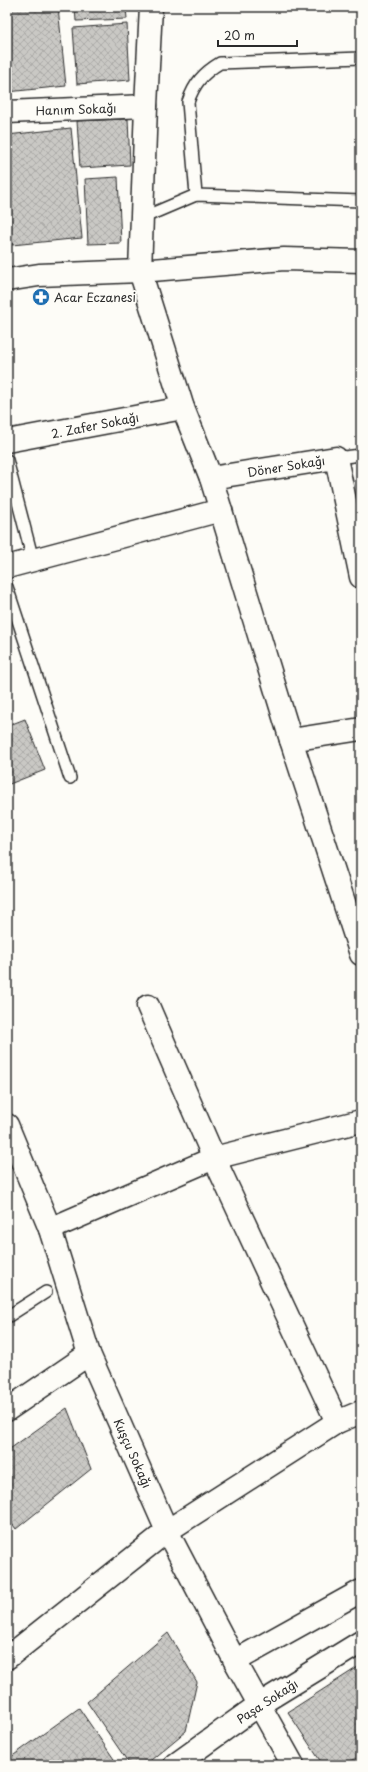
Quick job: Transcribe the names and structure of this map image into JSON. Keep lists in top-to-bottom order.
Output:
{
  "streets": {
    "street": [
      "Hanım Sokağı",
      "2. Zafer Sokağı",
      "Döner Sokağı",
      "Kuşçu Sokağı",
      "Paşa Sokağı"
    ]
  },
  "crossings": [
    ["Kuşçu Sokağı", "Paşa Sokağı"]
  ],
  "places": {
    "pharmacy": ["Acar Eczanesi"]
  },
  "scale_bar": "20 m"
}
